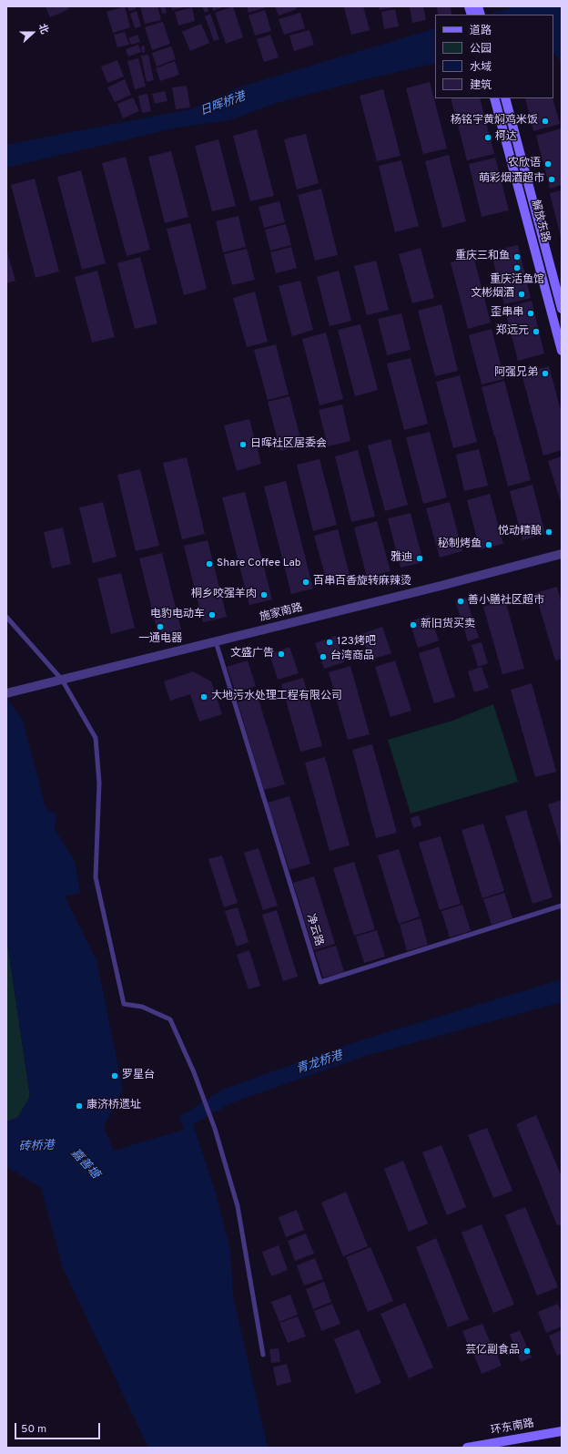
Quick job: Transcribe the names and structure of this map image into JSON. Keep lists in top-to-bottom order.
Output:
{
  "streets": {
    "main road": ["解放东路", "环东南路"],
    "street": ["施家南路"],
    "lane": ["净云路"]
  },
  "crossings": [
    ["施家南路", "净云路"]
  ],
  "water": [
    "日晖桥港",
    "青龙桥港",
    "砖桥港",
    "嘉善塘"
  ],
  "places": [
    "杨铭宇黄焖鸡米饭",
    "柯达",
    "农欣语",
    "萌彩烟酒超市",
    "重庆三和鱼",
    "重庆活鱼馆",
    "文彬烟酒",
    "歪串串",
    "郑远元",
    "阿强兄弟",
    "日晖社区居委会",
    "悦动精酿",
    "秘制烤鱼",
    "雅迪",
    "Share Coffee Lab",
    "百串百香旋转麻辣烫",
    "桐乡咬强羊肉",
    "善小膳社区超市",
    "电豹电动车",
    "新旧货买卖",
    "一通电器",
    "123烤吧",
    "文盛广告",
    "台湾商品",
    "大地污水处理工程有限公司",
    "罗星台",
    "康济桥遗址",
    "芸亿副食品"
  ],
  "legend": [
    "道路",
    "公园",
    "水域",
    "建筑"
  ],
  "scale_bar": "50 m",
  "north": "right"
}
